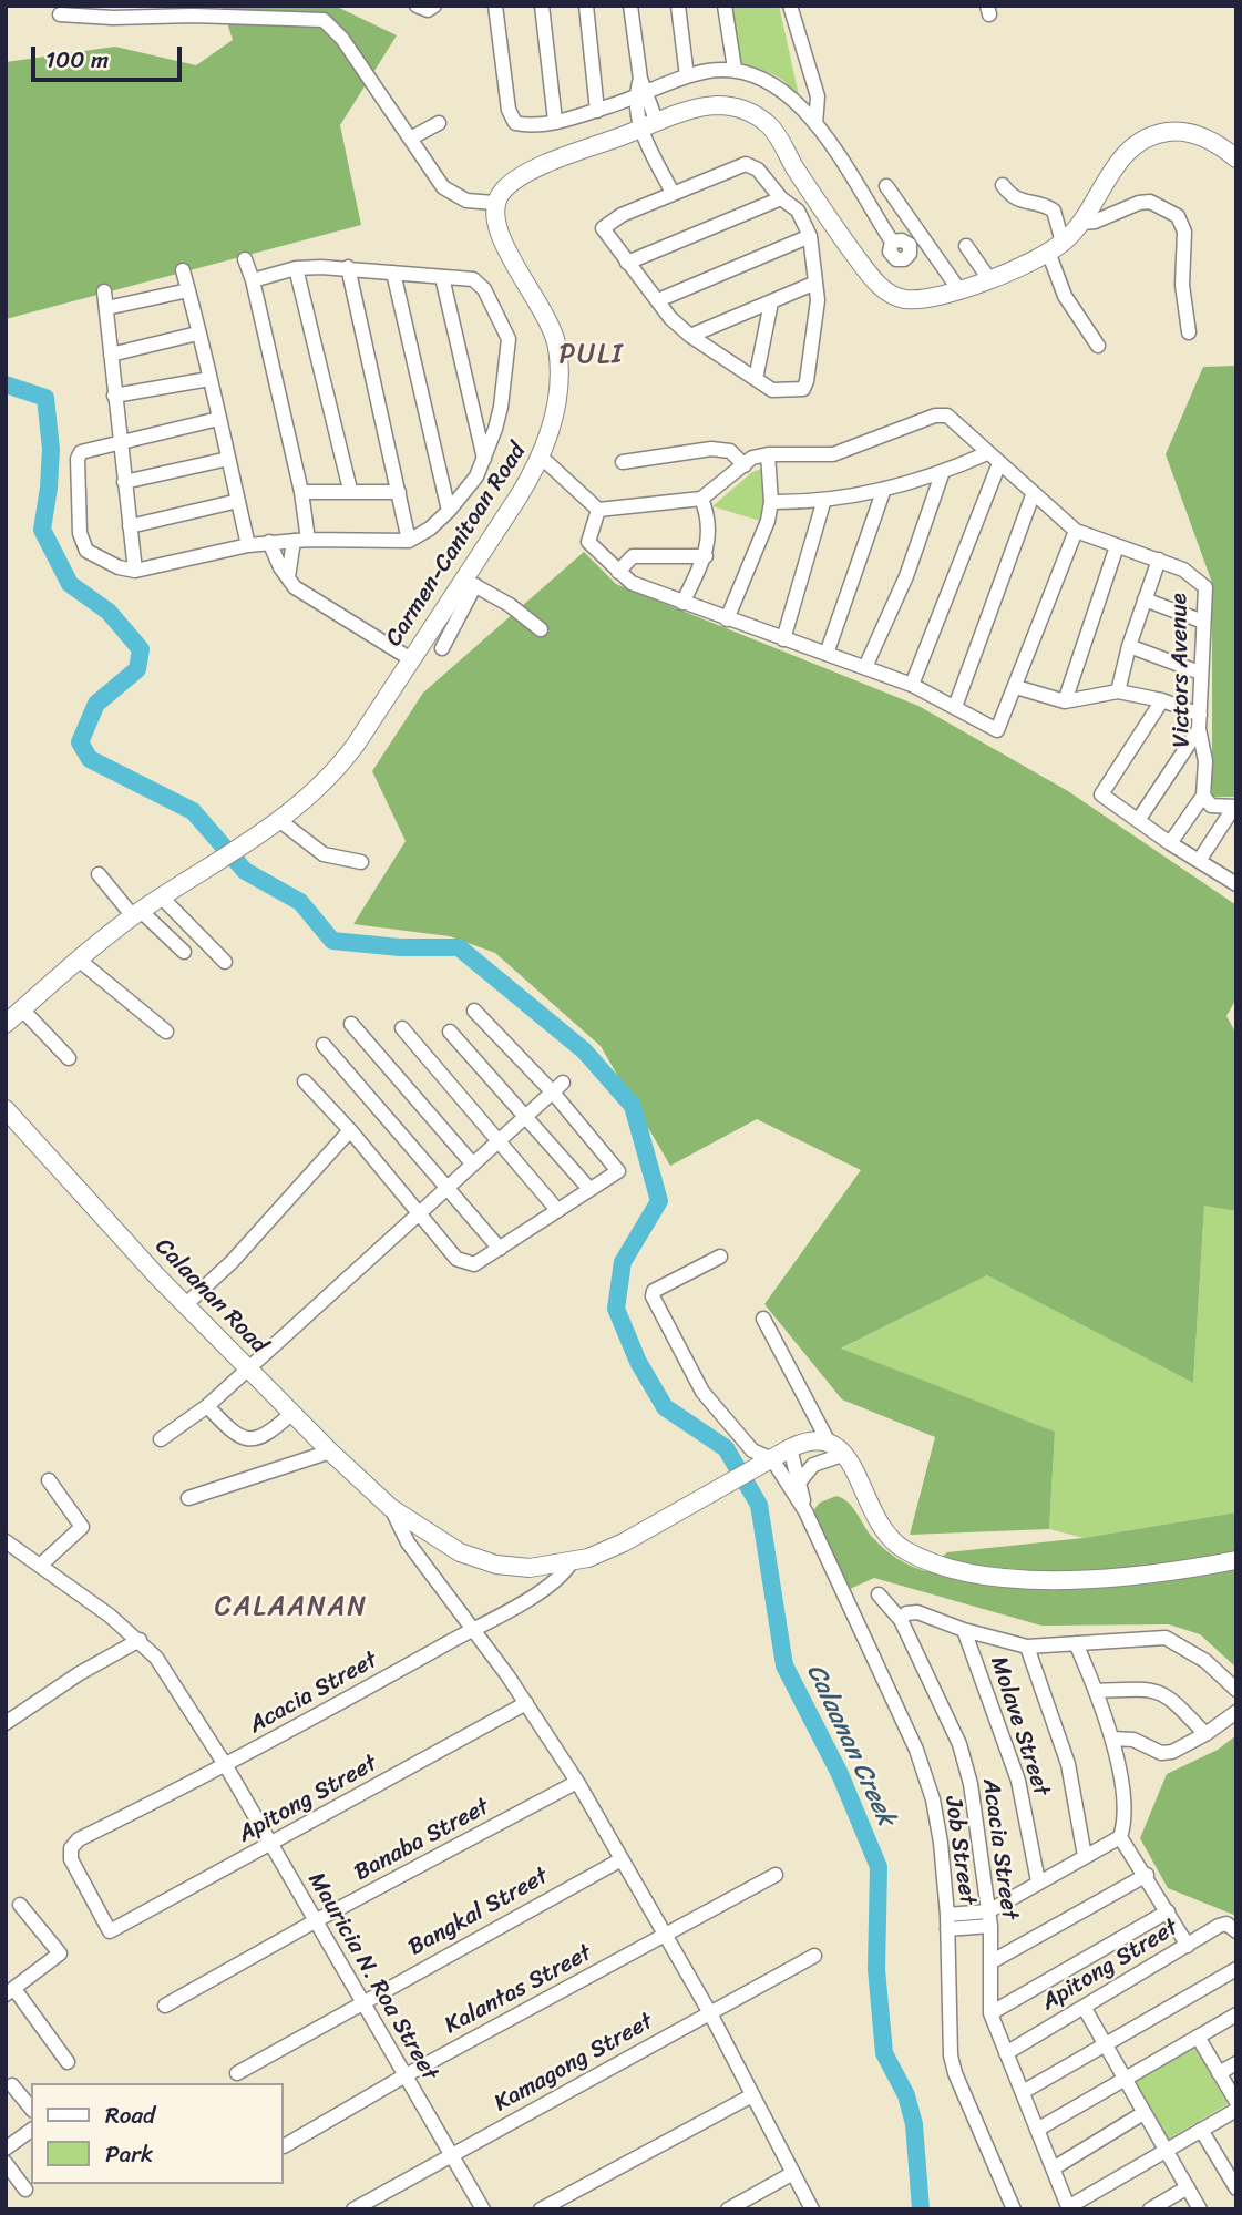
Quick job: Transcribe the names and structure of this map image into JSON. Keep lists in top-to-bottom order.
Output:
{
  "streets": {
    "main road": ["Carmen-Canitoan Road", "Calaanan Road"],
    "street": [
      "Victors Avenue",
      "Acacia Street",
      "Molave Street",
      "Apitong Street",
      "Banaba Street",
      "Job Street",
      "Bangkal Street",
      "Mauricia N. Roa Street",
      "Kalantas Street",
      "Kamagong Street"
    ]
  },
  "crossings": [
    ["Calaanan Road", "Acacia Street"],
    ["Calaanan Road", "Job Street"],
    ["Acacia Street", "Apitong Street"],
    ["Acacia Street", "Mauricia N. Roa Street"],
    ["Apitong Street", "Mauricia N. Roa Street"],
    ["Banaba Street", "Mauricia N. Roa Street"],
    ["Bangkal Street", "Mauricia N. Roa Street"],
    ["Mauricia N. Roa Street", "Kalantas Street"],
    ["Mauricia N. Roa Street", "Kamagong Street"]
  ],
  "districts": ["PULI", "CALAANAN"],
  "water": ["Calaanan Creek"],
  "legend": ["Road", "Park"],
  "scale_bar": "100 m"
}
